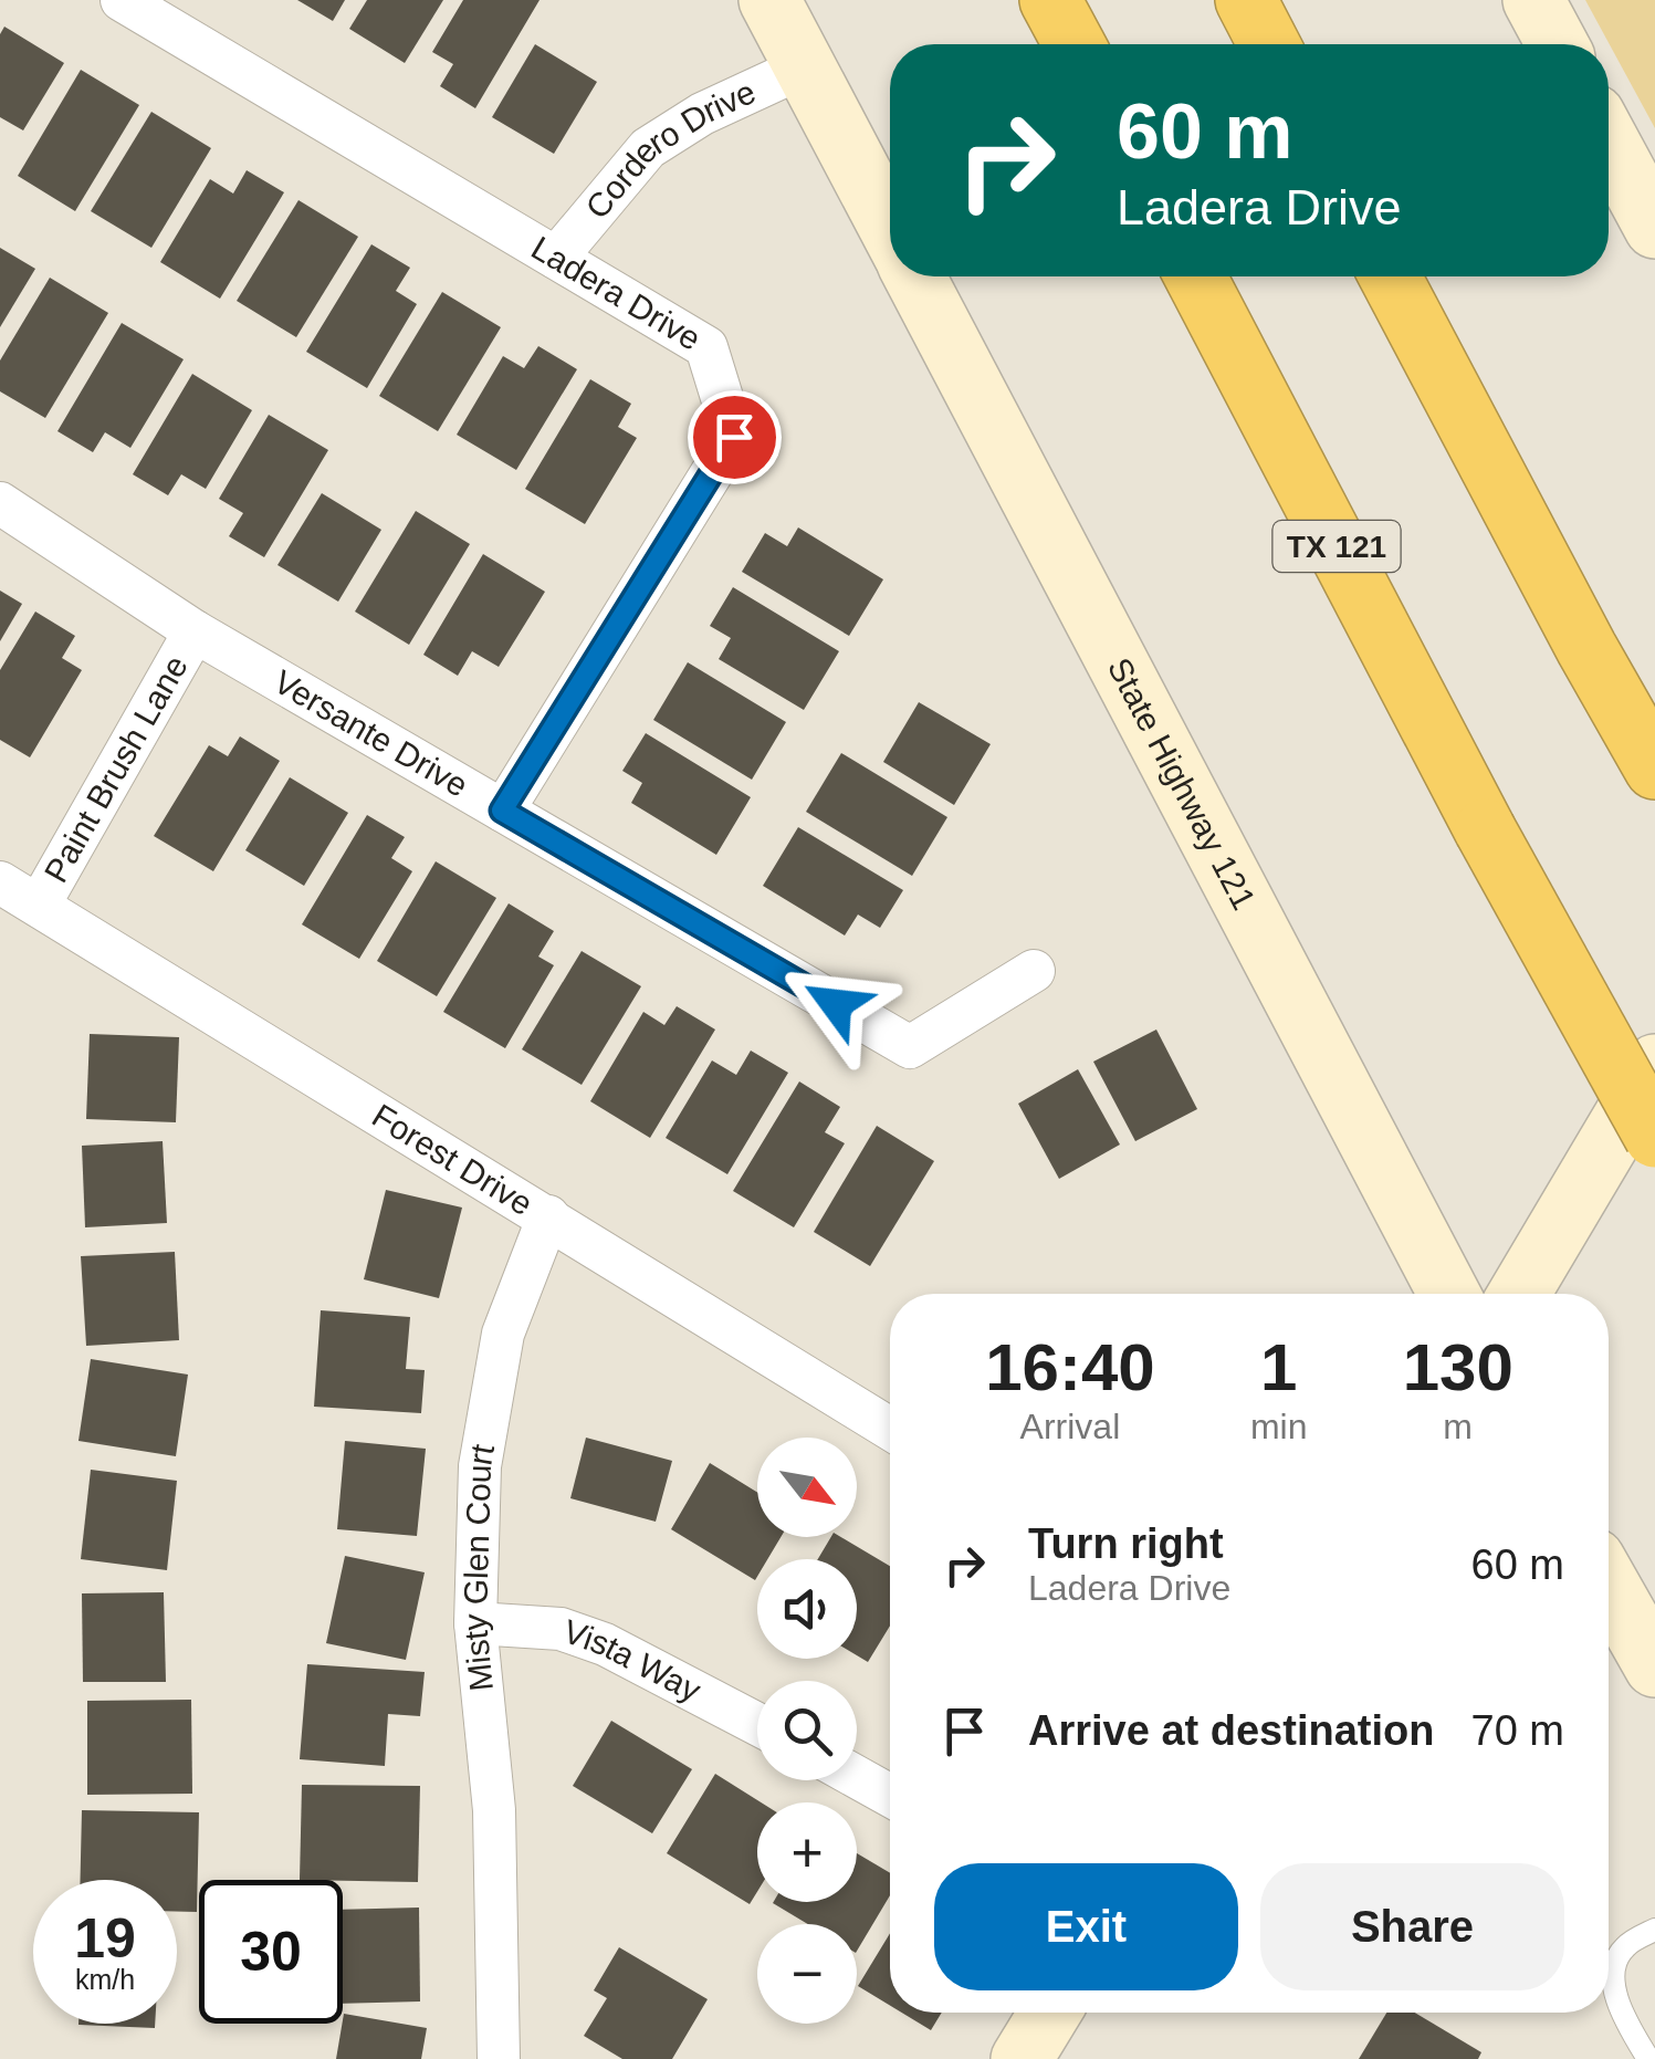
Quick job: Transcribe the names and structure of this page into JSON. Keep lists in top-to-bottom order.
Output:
{
  "streets": {
    "highway": ["TX 121"],
    "main road": ["State Highway 121"],
    "street": [
      "Cordero Drive",
      "Ladera Drive",
      "Versante Drive",
      "Paint Brush Lane",
      "Forest Drive",
      "Misty Glen Court",
      "Vista Way"
    ]
  },
  "crossings": [
    ["Cordero Drive", "Ladera Drive"],
    ["Ladera Drive", "Versante Drive"],
    ["Versante Drive", "Paint Brush Lane"],
    ["Paint Brush Lane", "Forest Drive"],
    ["Forest Drive", "Misty Glen Court"],
    ["Misty Glen Court", "Vista Way"]
  ],
  "north": "bottom right",
  "page": {
    "turn": ["60 m", "Ladera Drive"],
    "eta": [
      "16:40",
      "Arrival",
      "1",
      "min",
      "130",
      "m"
    ],
    "map_buttons": ["+", "−"],
    "list": [
      {
        "name": "Turn right",
        "note": "Ladera Drive",
        "value": "60 m"
      },
      {
        "name": "Arrive at destination",
        "value": "70 m"
      }
    ],
    "buttons": ["Exit", "Share"],
    "speed": "19 km/h",
    "limit": "30"
  }
}
